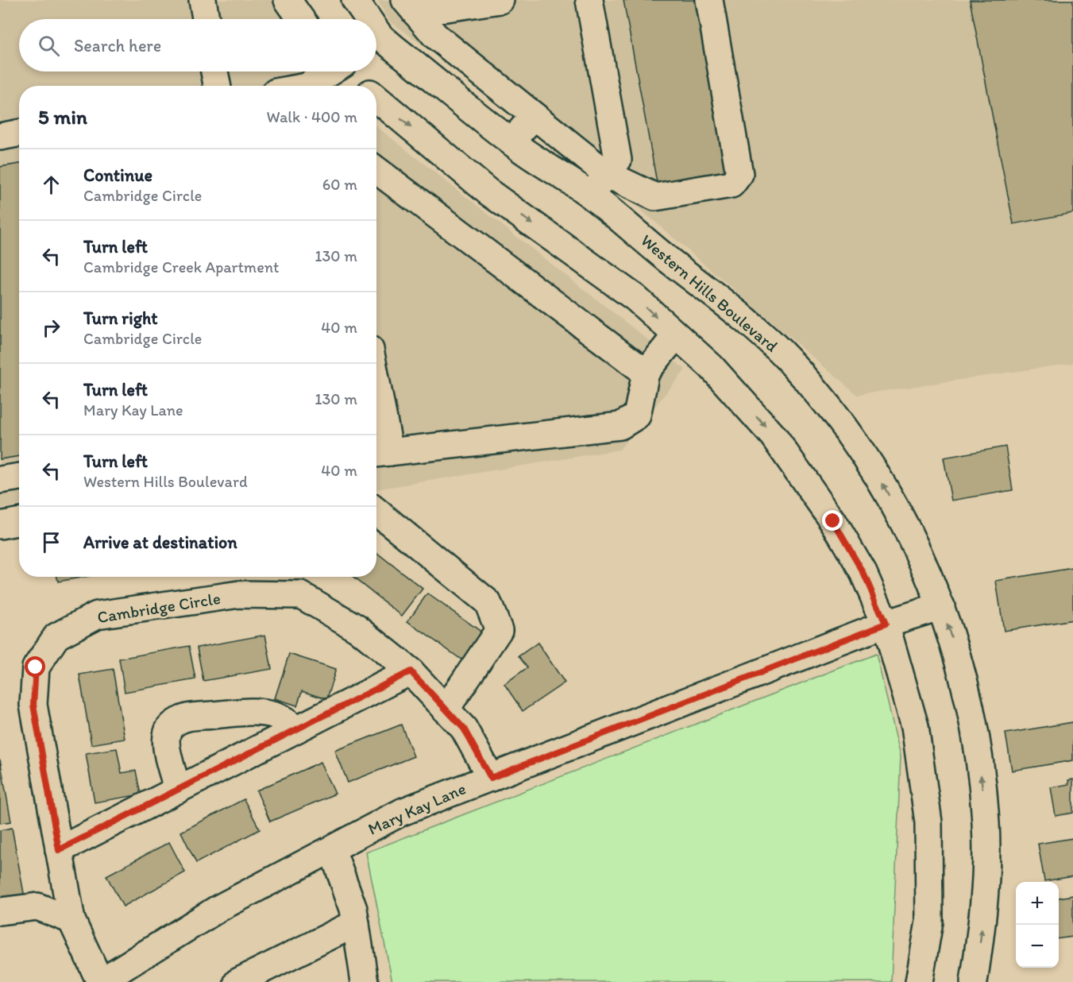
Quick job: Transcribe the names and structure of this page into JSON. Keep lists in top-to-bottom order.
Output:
{
  "streets": {
    "street": ["Western Hills Boulevard", "Cambridge Circle", "Mary Kay Lane"]
  },
  "crossings": [
    ["Western Hills Boulevard", "Mary Kay Lane"],
    ["Cambridge Circle", "Mary Kay Lane"]
  ],
  "page": {
    "search": "Search here",
    "heading": ["5 min", "Walk · 400 m"],
    "list": [
      ["Continue", "Cambridge Circle", "60 m"],
      ["Turn left", "Cambridge Creek Apartment", "130 m"],
      ["Turn right", "Cambridge Circle", "40 m"],
      ["Turn left", "Mary Kay Lane", "130 m"],
      ["Turn left", "Western Hills Boulevard", "40 m"],
      "Arrive at destination"
    ],
    "map_buttons": ["+", "−"]
  }
}
